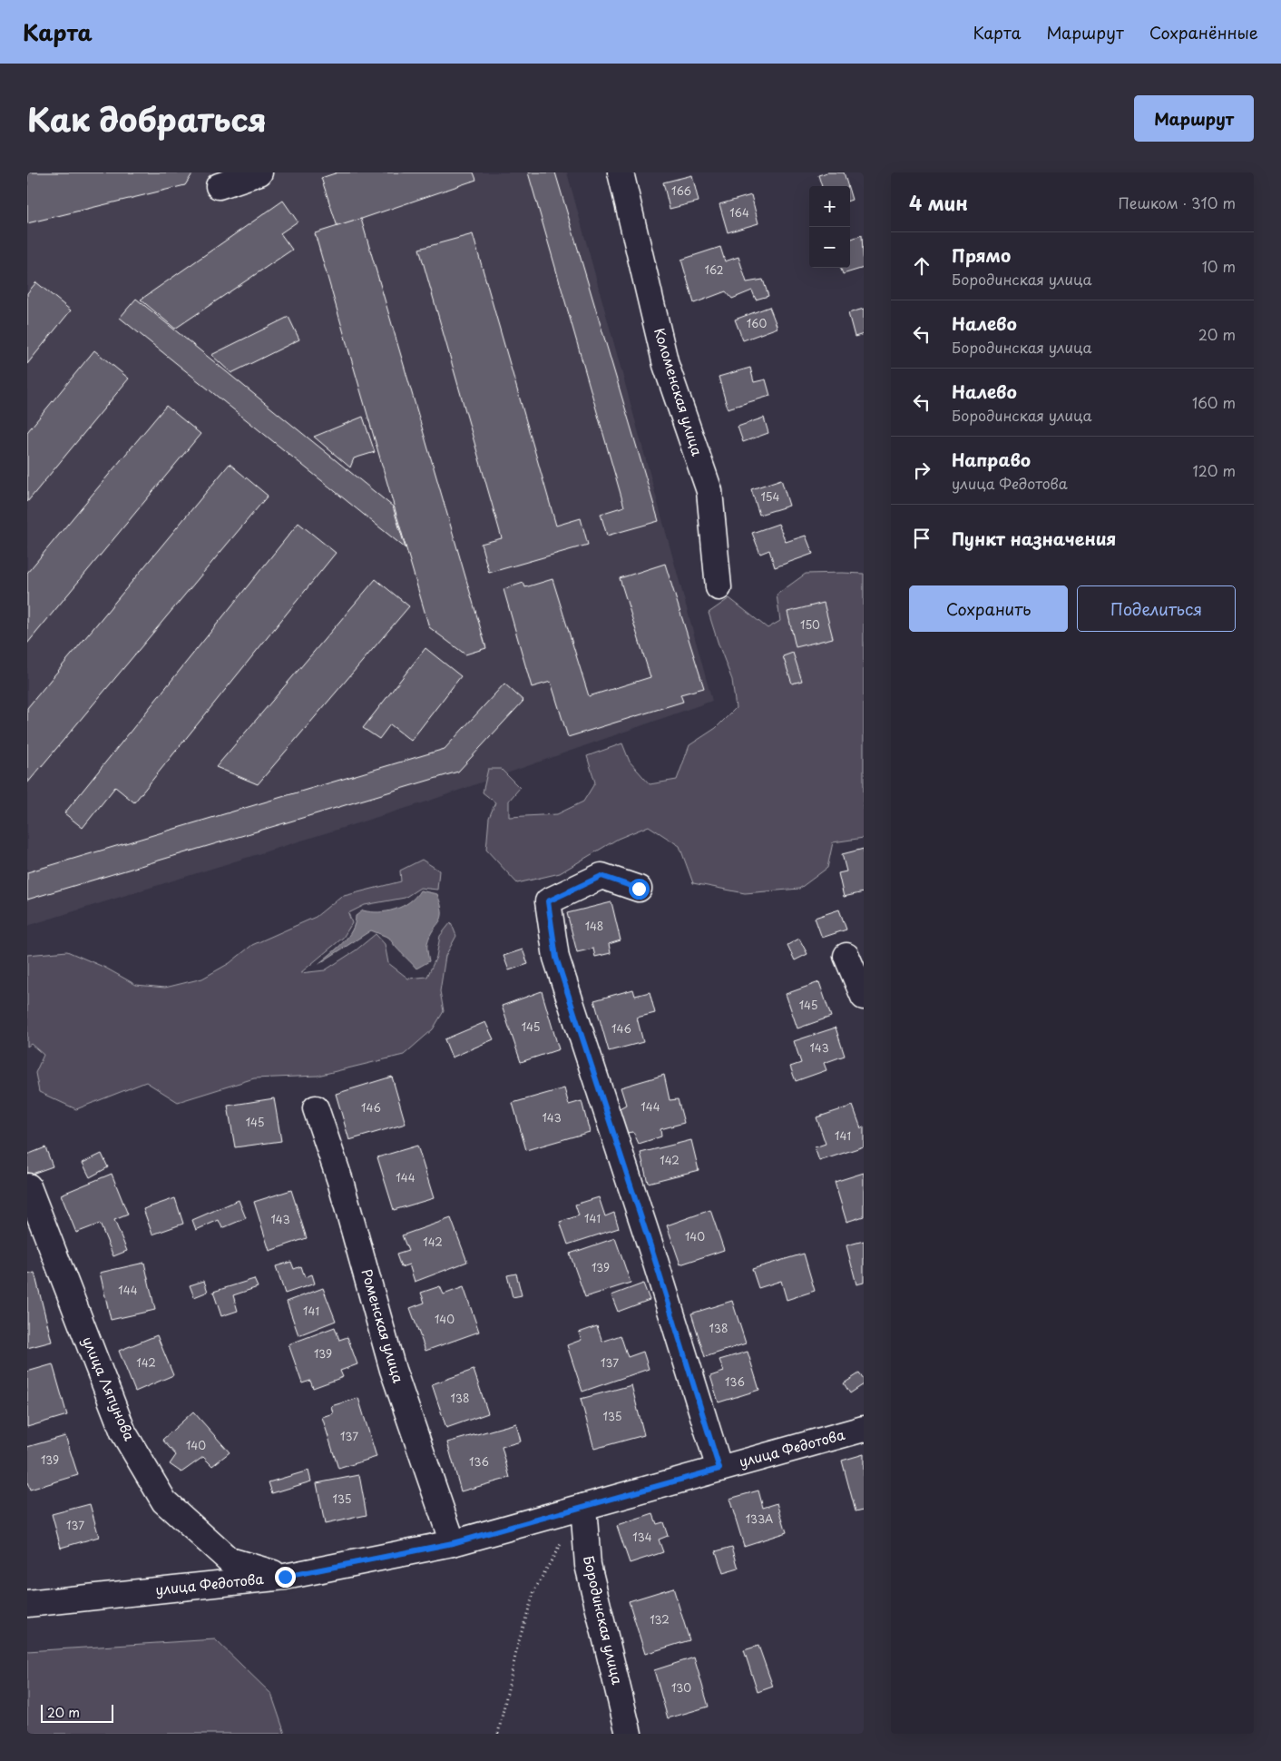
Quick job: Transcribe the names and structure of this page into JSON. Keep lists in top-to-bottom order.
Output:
{
  "streets": {
    "street": [
      "Коломенская улица",
      "Роменская улица",
      "улица Ляпунова",
      "улица Федотова",
      "Бородинская улица"
    ]
  },
  "crossings": [
    ["Роменская улица", "улица Федотова"],
    ["улица Ляпунова", "улица Федотова"],
    ["улица Федотова", "Бородинская улица"]
  ],
  "house_numbers": [
    "166",
    "164",
    "162",
    "160",
    "154",
    "150",
    "148",
    "145",
    "145",
    "146",
    "143",
    "144",
    "146",
    "143",
    "145",
    "141",
    "142",
    "144",
    "141",
    "143",
    "140",
    "142",
    "139",
    "144",
    "141",
    "140",
    "138",
    "139",
    "142",
    "137",
    "136",
    "138",
    "135",
    "137",
    "140",
    "139",
    "136",
    "135",
    "133А",
    "137",
    "134",
    "132",
    "130"
  ],
  "scale_bar": "20 m",
  "page": {
    "header": "Карта",
    "nav": ["Карта", "Маршрут", "Сохранённые"],
    "title": "Как добраться",
    "buttons": [
      "Маршрут",
      ["Сохранить", "Поделиться"]
    ],
    "heading": ["4 мин", "Пешком · 310 m"],
    "map_buttons": ["+", "−"],
    "list": [
      ["Прямо", "Бородинская улица", "10 m"],
      ["Налево", "Бородинская улица", "20 m"],
      ["Налево", "Бородинская улица", "160 m"],
      ["Направо", "улица Федотова", "120 m"],
      "Пункт назначения"
    ],
    "scale": "20 m"
  }
}
